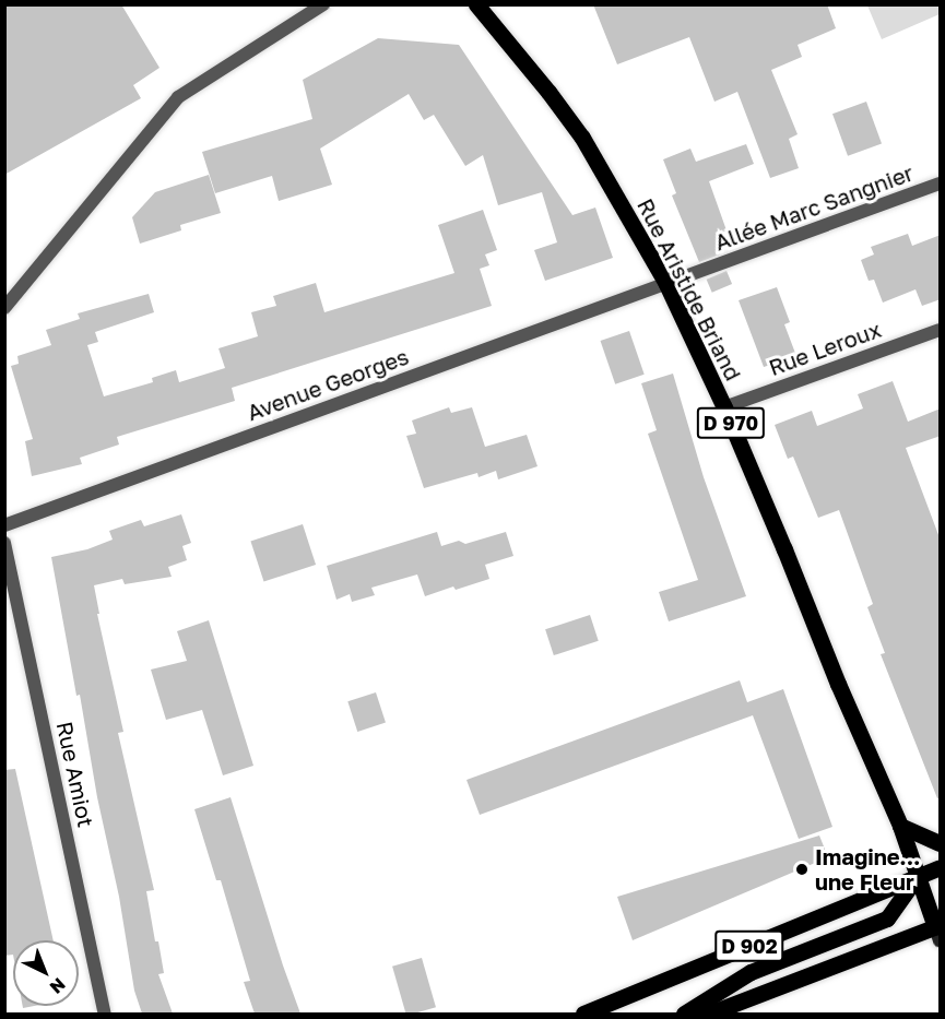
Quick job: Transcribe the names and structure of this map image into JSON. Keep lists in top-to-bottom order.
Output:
{
  "streets": {
    "main road": ["Rue Aristide Briand", "D 970", "D 902"],
    "street": [
      "Allée Marc Sangnier",
      "Rue Leroux",
      "Avenue Georges",
      "Rue Amiot"
    ]
  },
  "crossings": [
    ["Allée Marc Sangnier", "Rue Aristide Briand"],
    ["Allée Marc Sangnier", "Avenue Georges"],
    ["Rue Aristide Briand", "Rue Leroux"],
    ["Rue Aristide Briand", "Avenue Georges"],
    ["Rue Aristide Briand", "D 902"]
  ],
  "places": ["Imagine... une Fleur"],
  "north": "bottom right"
}
